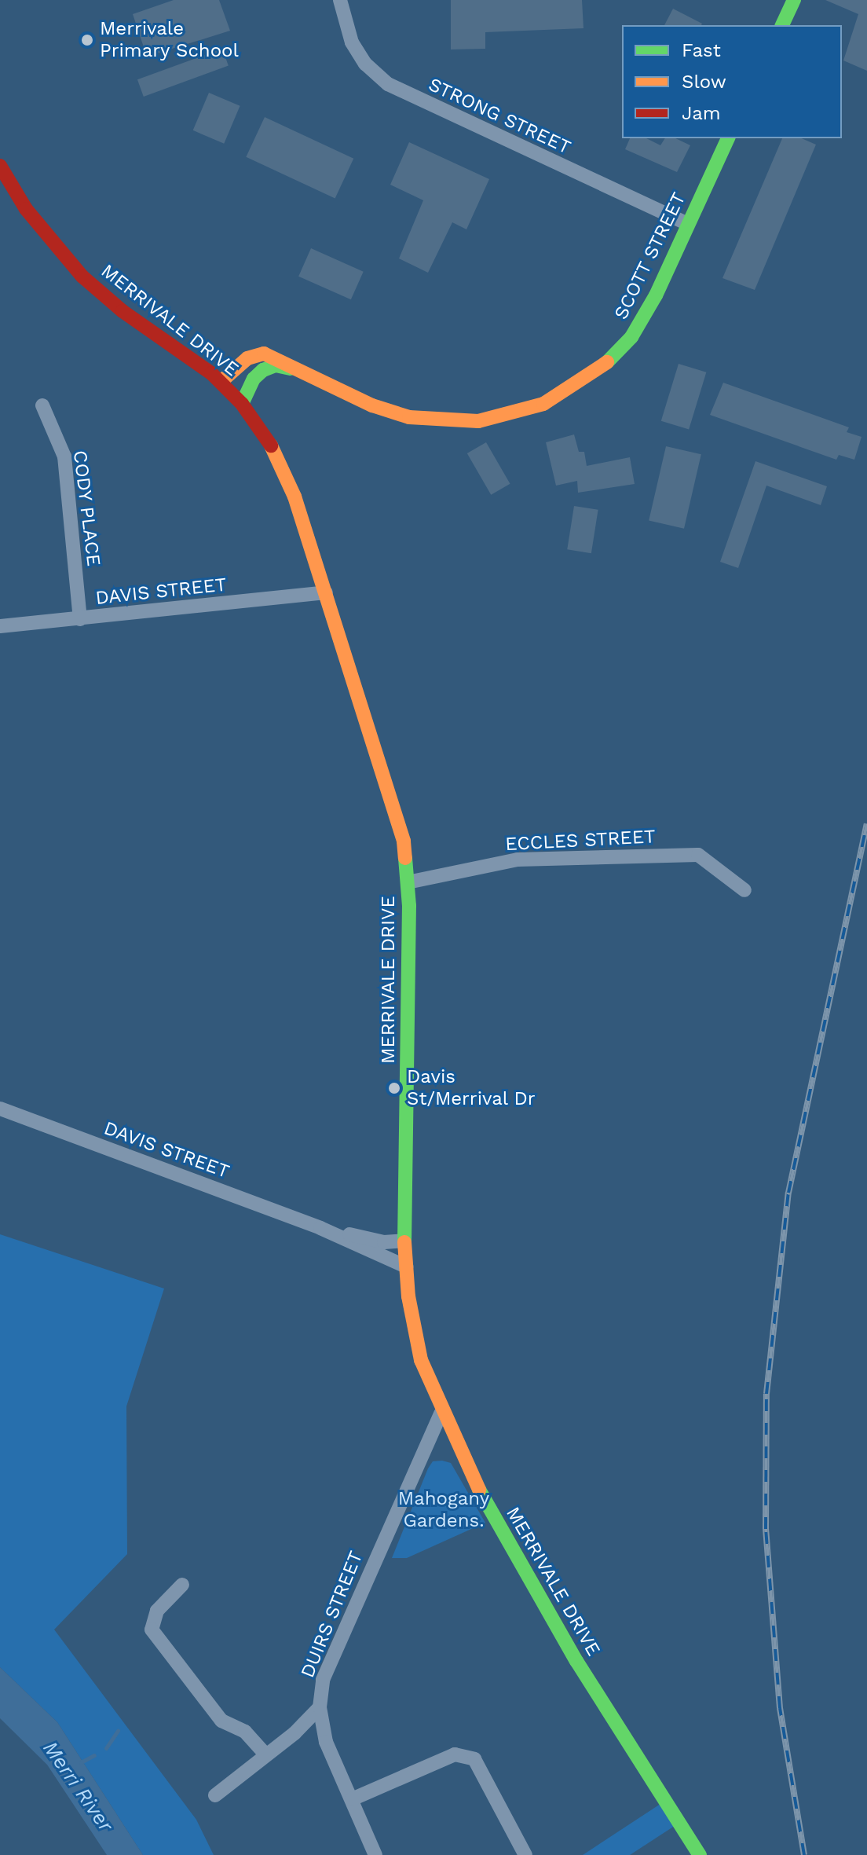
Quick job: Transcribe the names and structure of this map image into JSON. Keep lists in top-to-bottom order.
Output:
{
  "streets": {
    "street": [
      "STRONG STREET",
      "SCOTT STREET",
      "MERRIVALE DRIVE",
      "CODY PLACE",
      "DAVIS STREET",
      "ECCLES STREET",
      "DUIRS STREET"
    ]
  },
  "crossings": [
    ["STRONG STREET", "SCOTT STREET"],
    ["SCOTT STREET", "MERRIVALE DRIVE"],
    ["MERRIVALE DRIVE", "DAVIS STREET"],
    ["MERRIVALE DRIVE", "ECCLES STREET"],
    ["MERRIVALE DRIVE", "DUIRS STREET"],
    ["CODY PLACE", "DAVIS STREET"]
  ],
  "water": ["Merri River"],
  "parks": ["Mahogany Gardens."],
  "places": ["Merrivale Primary School", "Davis St/Merrival Dr"],
  "legend": ["Fast", "Slow", "Jam"]
}
